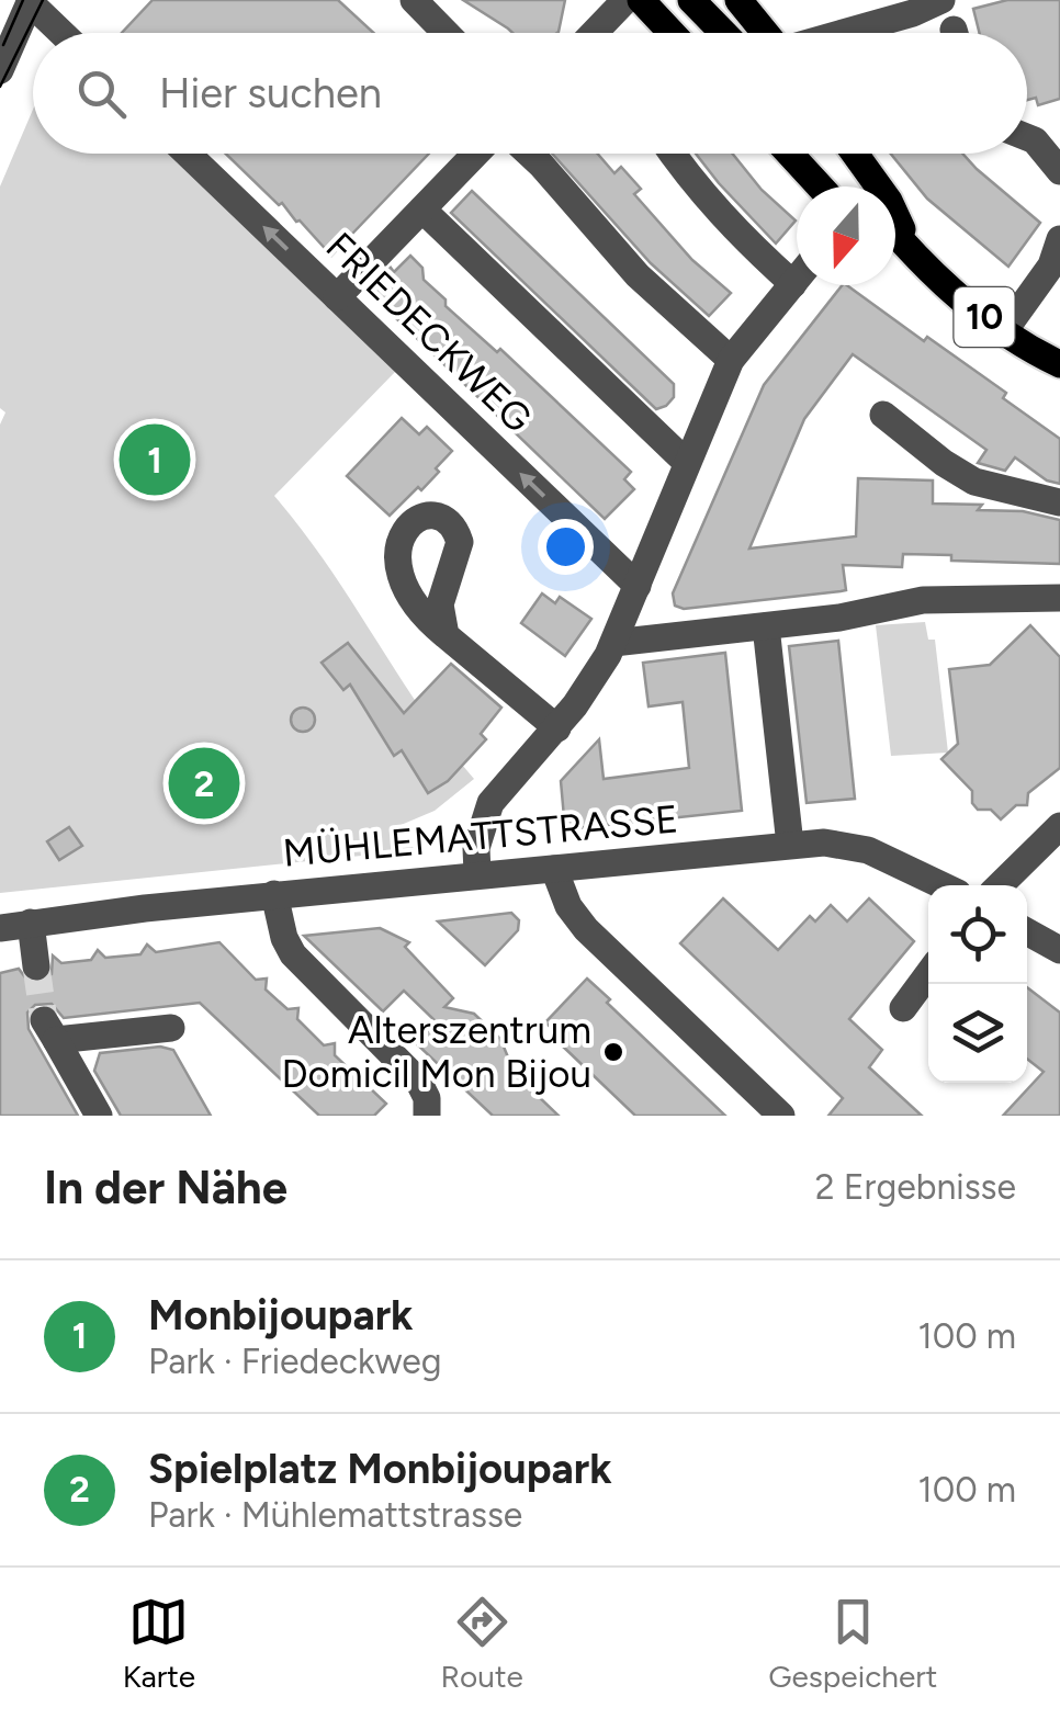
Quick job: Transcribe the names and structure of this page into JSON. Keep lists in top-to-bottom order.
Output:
{
  "streets": {
    "main road": ["10"],
    "street": ["FRIEDECKWEG", "MÜHLEMATTSTRASSE"]
  },
  "places": ["Alterszentrum Domicil Mon Bijou"],
  "north": "bottom",
  "page": {
    "search": "Hier suchen",
    "pins": ["1", "2"],
    "heading": ["In der Nähe", "2 Ergebnisse"],
    "list": [
      {
        "mark": "1",
        "name": "Monbijoupark",
        "note": "Park · Friedeckweg",
        "value": "100 m"
      },
      {
        "mark": "2",
        "name": "Spielplatz Monbijoupark",
        "note": "Park · Mühlemattstrasse",
        "value": "100 m"
      }
    ],
    "nav": ["Karte", "Route", "Gespeichert"]
  }
}
